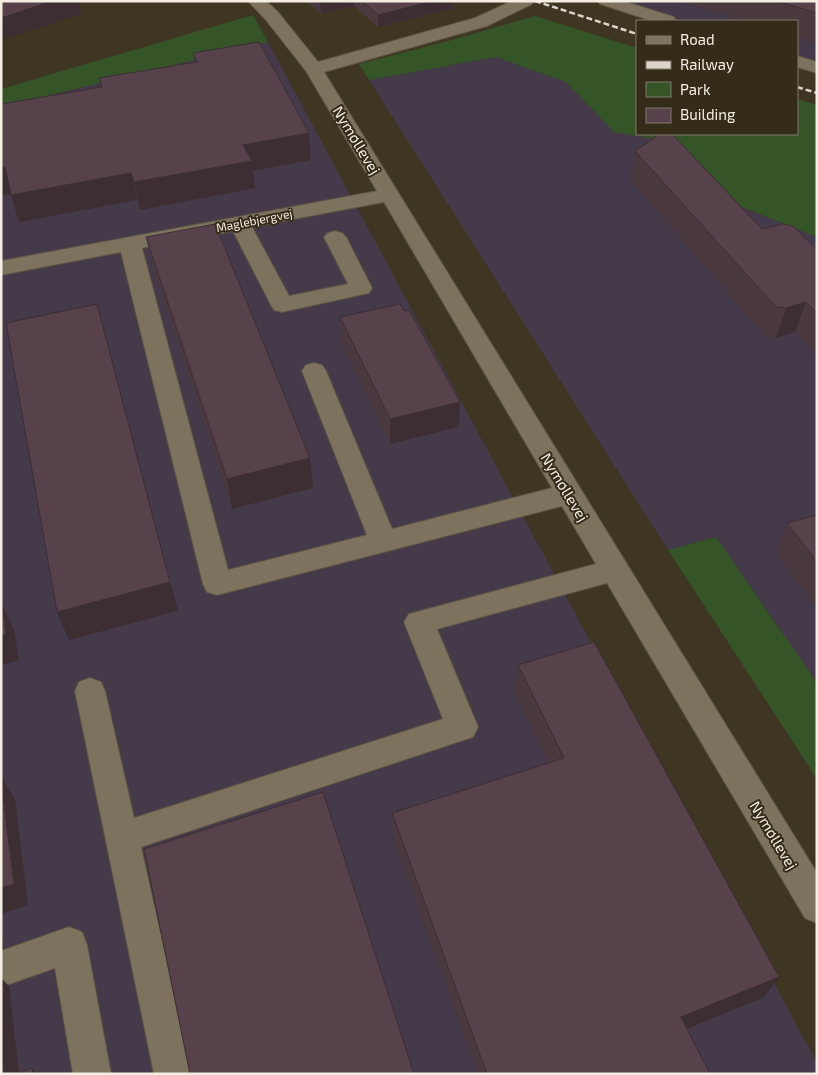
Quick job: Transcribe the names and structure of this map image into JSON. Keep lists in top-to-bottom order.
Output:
{
  "streets": {
    "street": ["Nymøllevej", "Maglebjergvej"]
  },
  "crossings": [
    ["Nymøllevej", "Maglebjergvej"]
  ],
  "legend": [
    "Road",
    "Railway",
    "Park",
    "Building"
  ]
}
